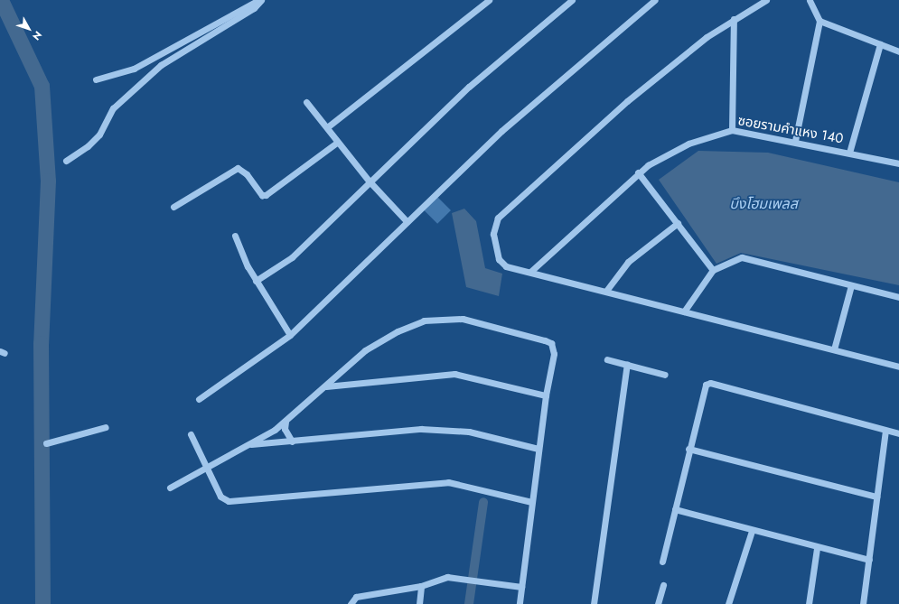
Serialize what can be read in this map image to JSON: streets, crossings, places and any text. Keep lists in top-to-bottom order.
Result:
{
  "streets": {
    "street": ["ซอยรามคำแหง 140"]
  },
  "water": ["บึงโฮมเพลส"],
  "north": "bottom right"
}
